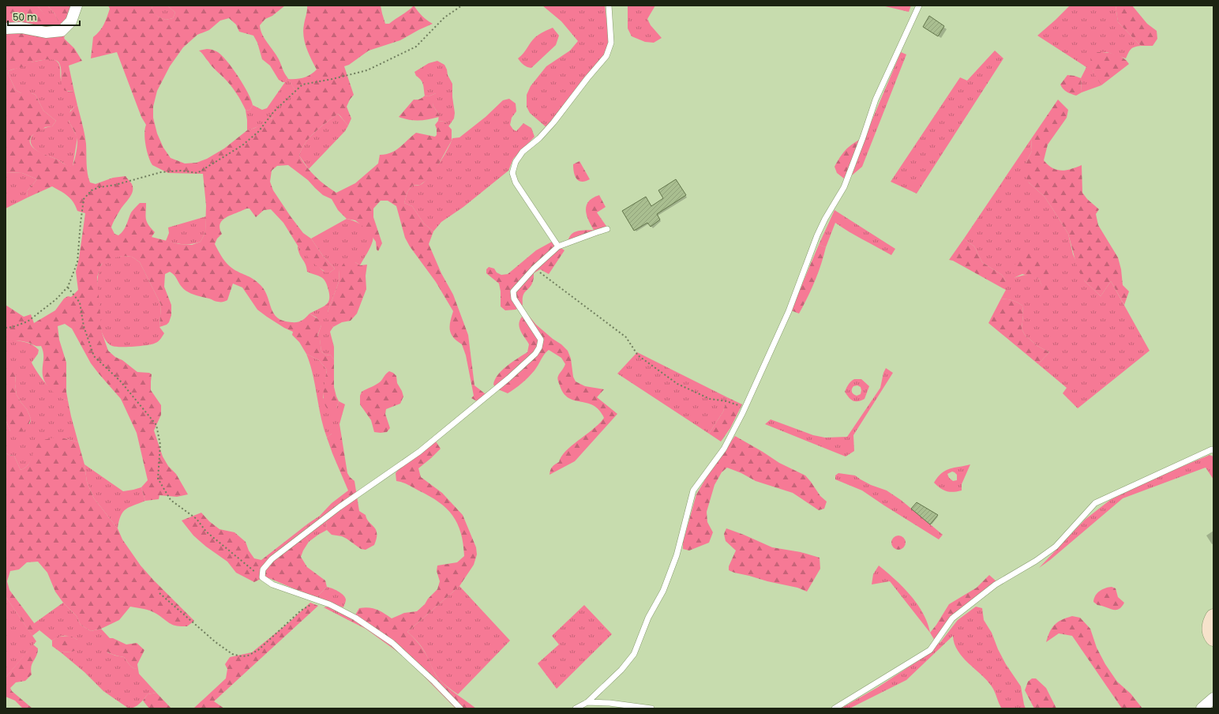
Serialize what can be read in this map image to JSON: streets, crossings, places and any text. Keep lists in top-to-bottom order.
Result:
{
  "scale_bar": "50 m"
}
